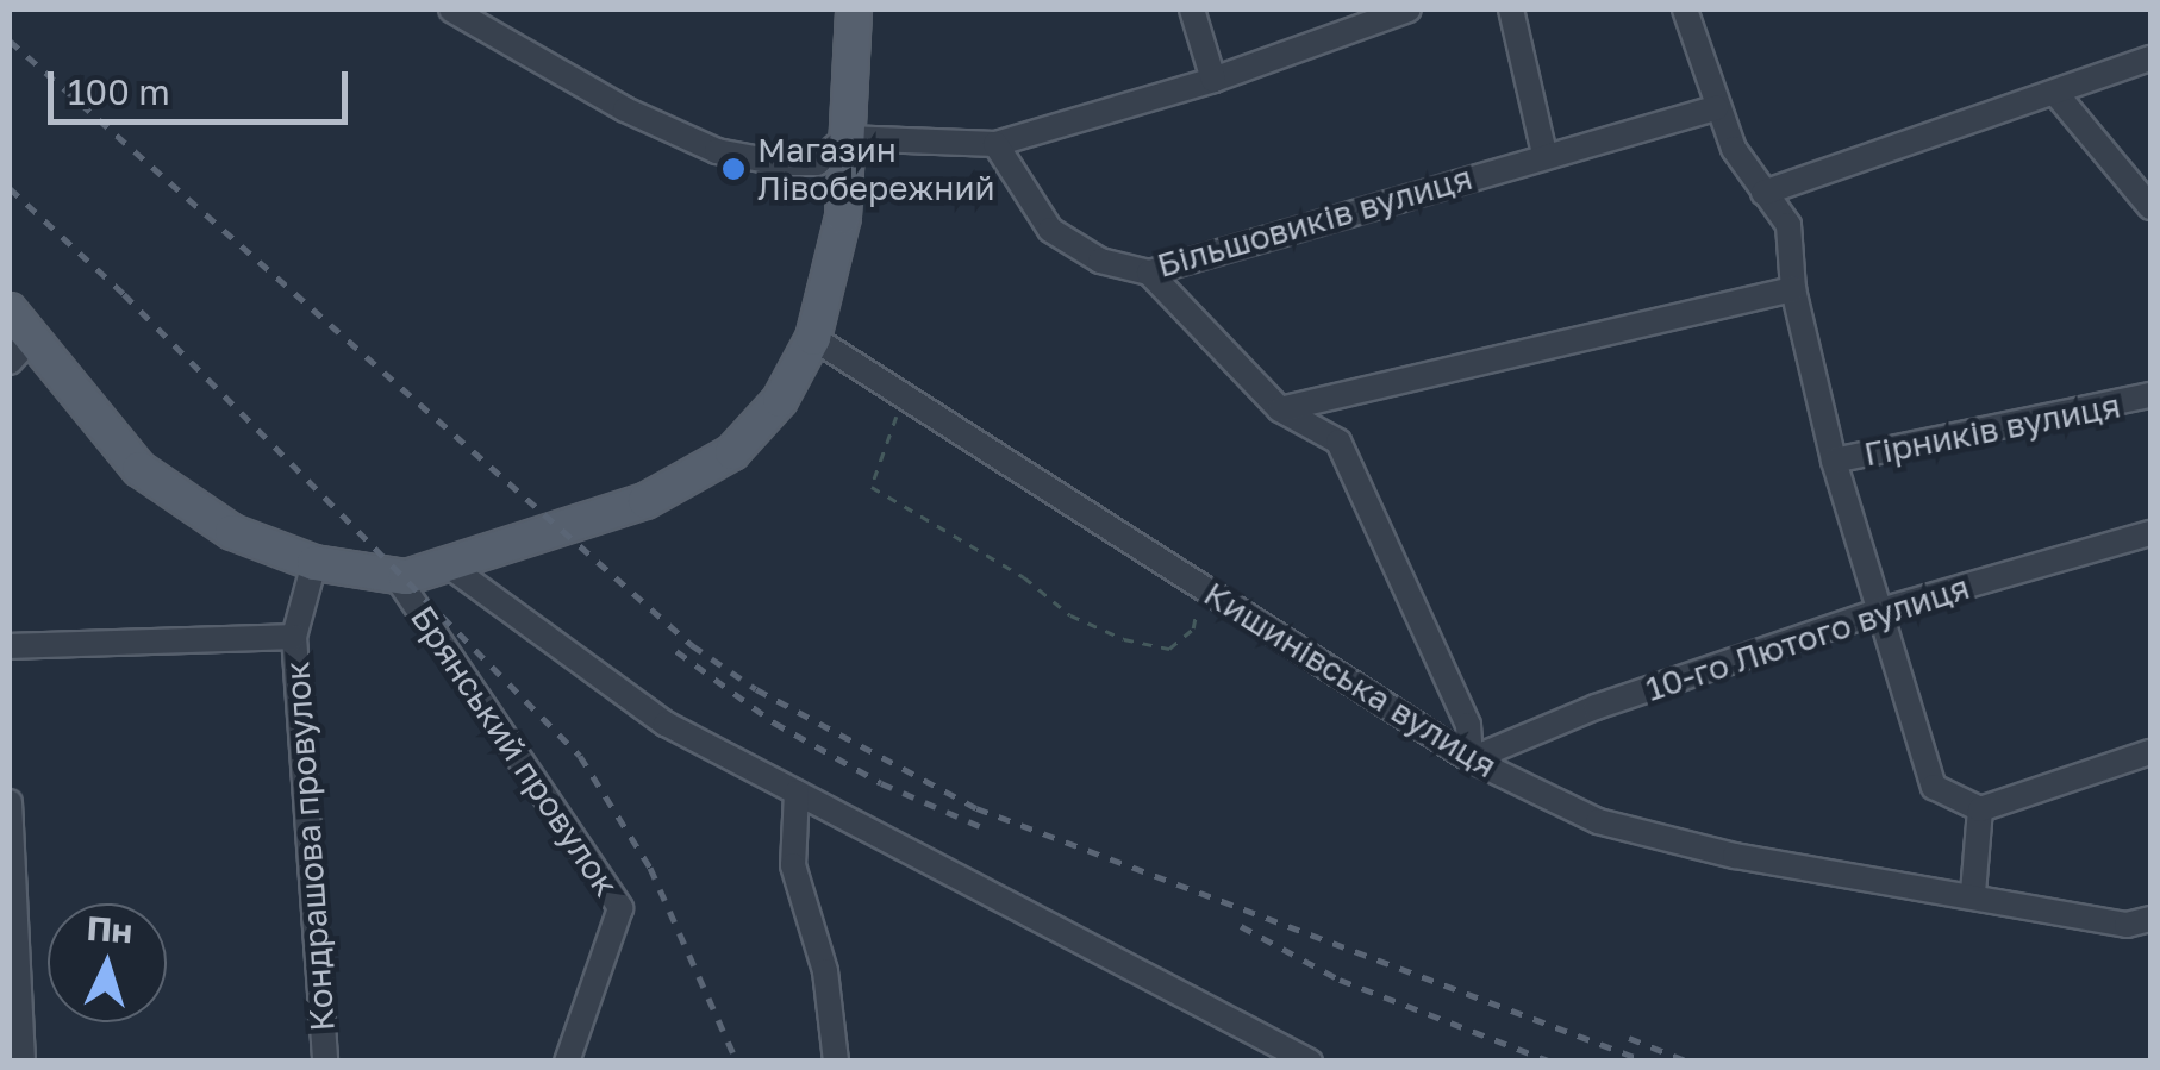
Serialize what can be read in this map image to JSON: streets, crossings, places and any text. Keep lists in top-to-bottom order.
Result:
{
  "streets": {
    "street": [
      "Більшовиків вулиця",
      "Гірників вулиця",
      "10-го Лютого вулиця",
      "Кишинівська вулиця",
      "Брянський провулок",
      "Кондрашова провулок"
    ]
  },
  "crossings": [
    ["10-го Лютого вулиця", "Кишинівська вулиця"]
  ],
  "places": ["Магазин Лівобережний"],
  "scale_bar": "100 m",
  "north": "top"
}
